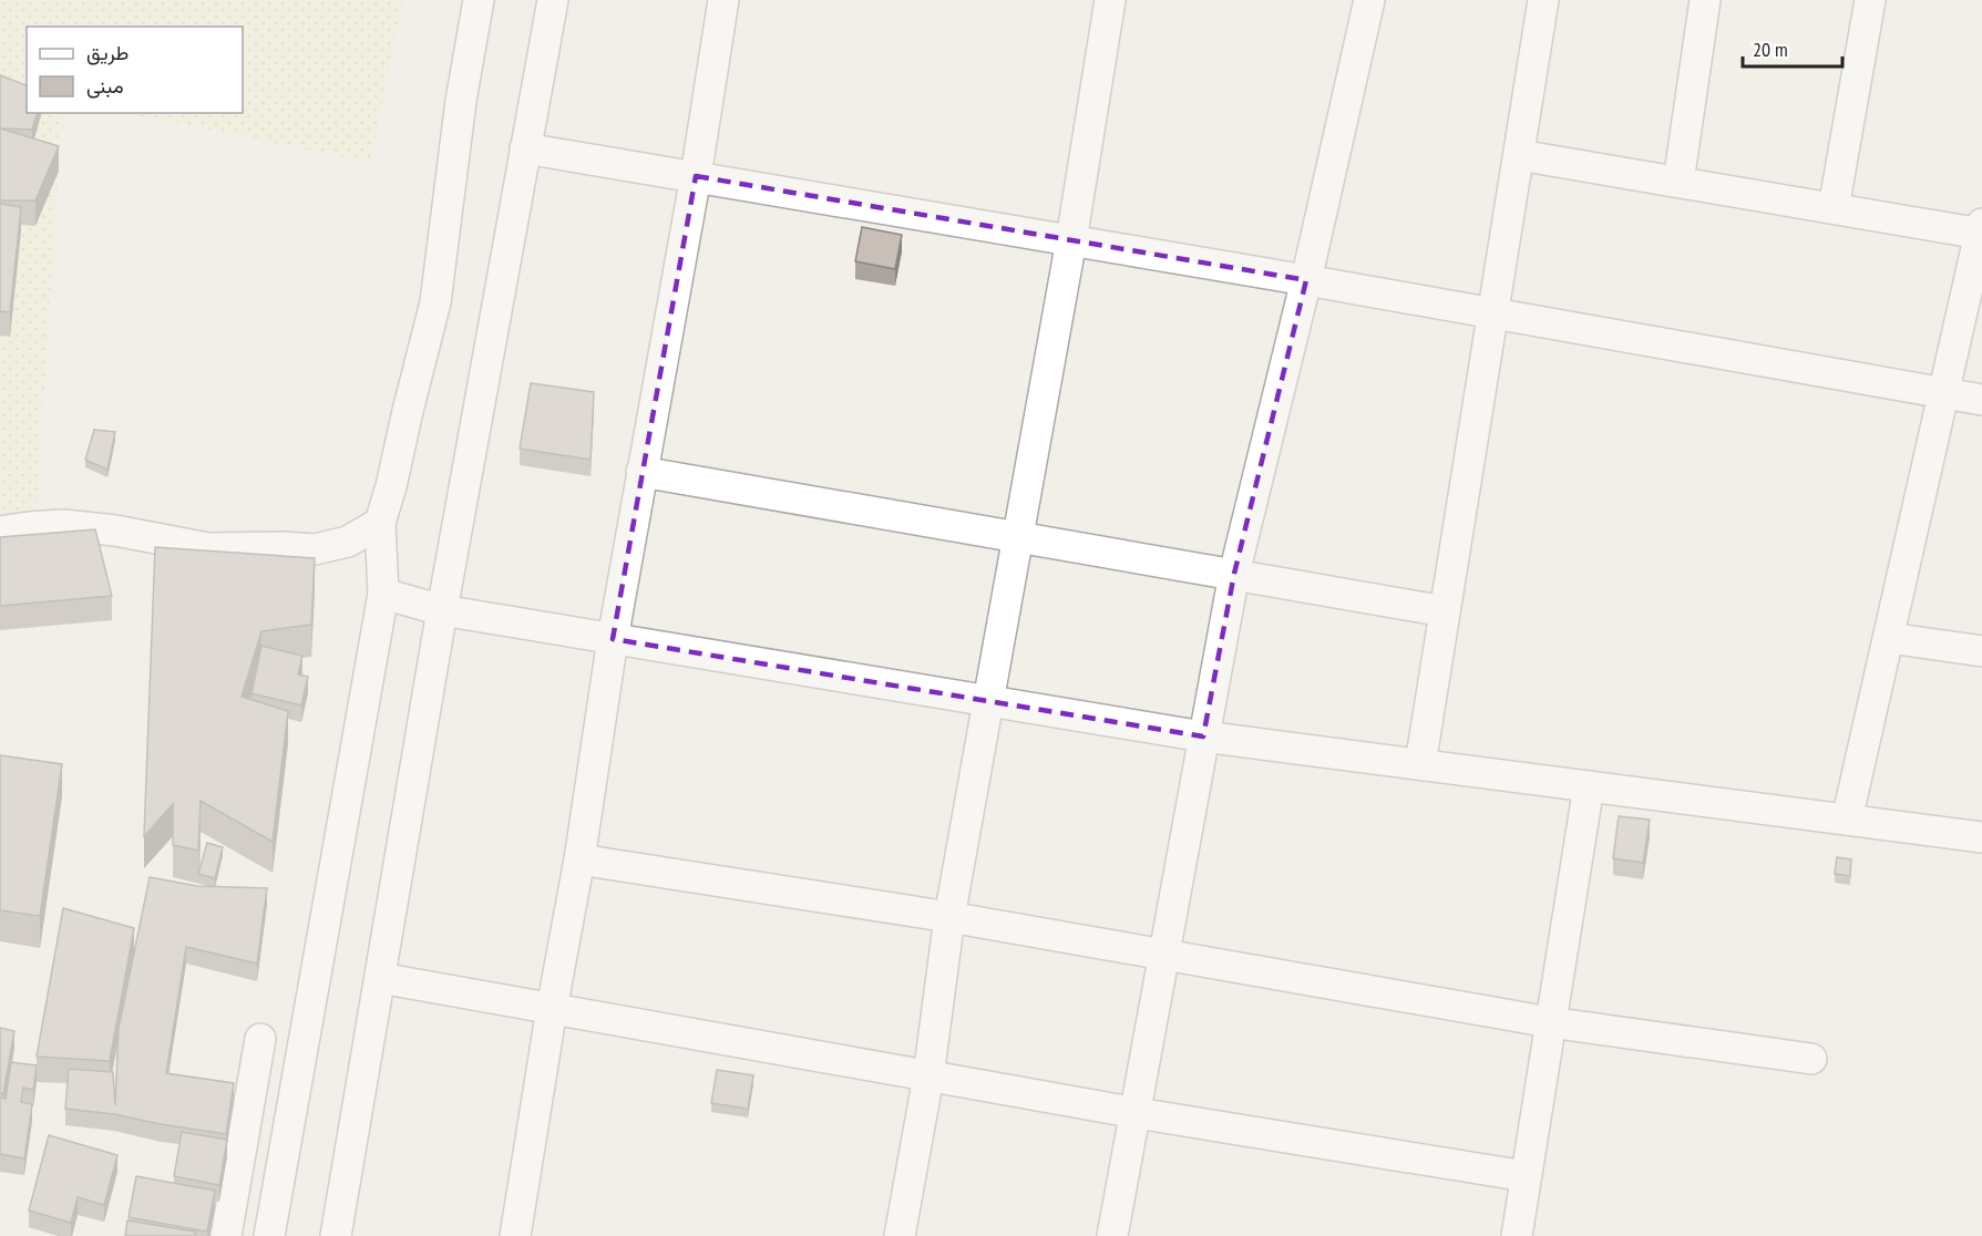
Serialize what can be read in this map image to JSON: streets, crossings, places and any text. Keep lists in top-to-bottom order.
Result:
{
  "legend": ["طريق", "مبنى"],
  "scale_bar": "20 m"
}
